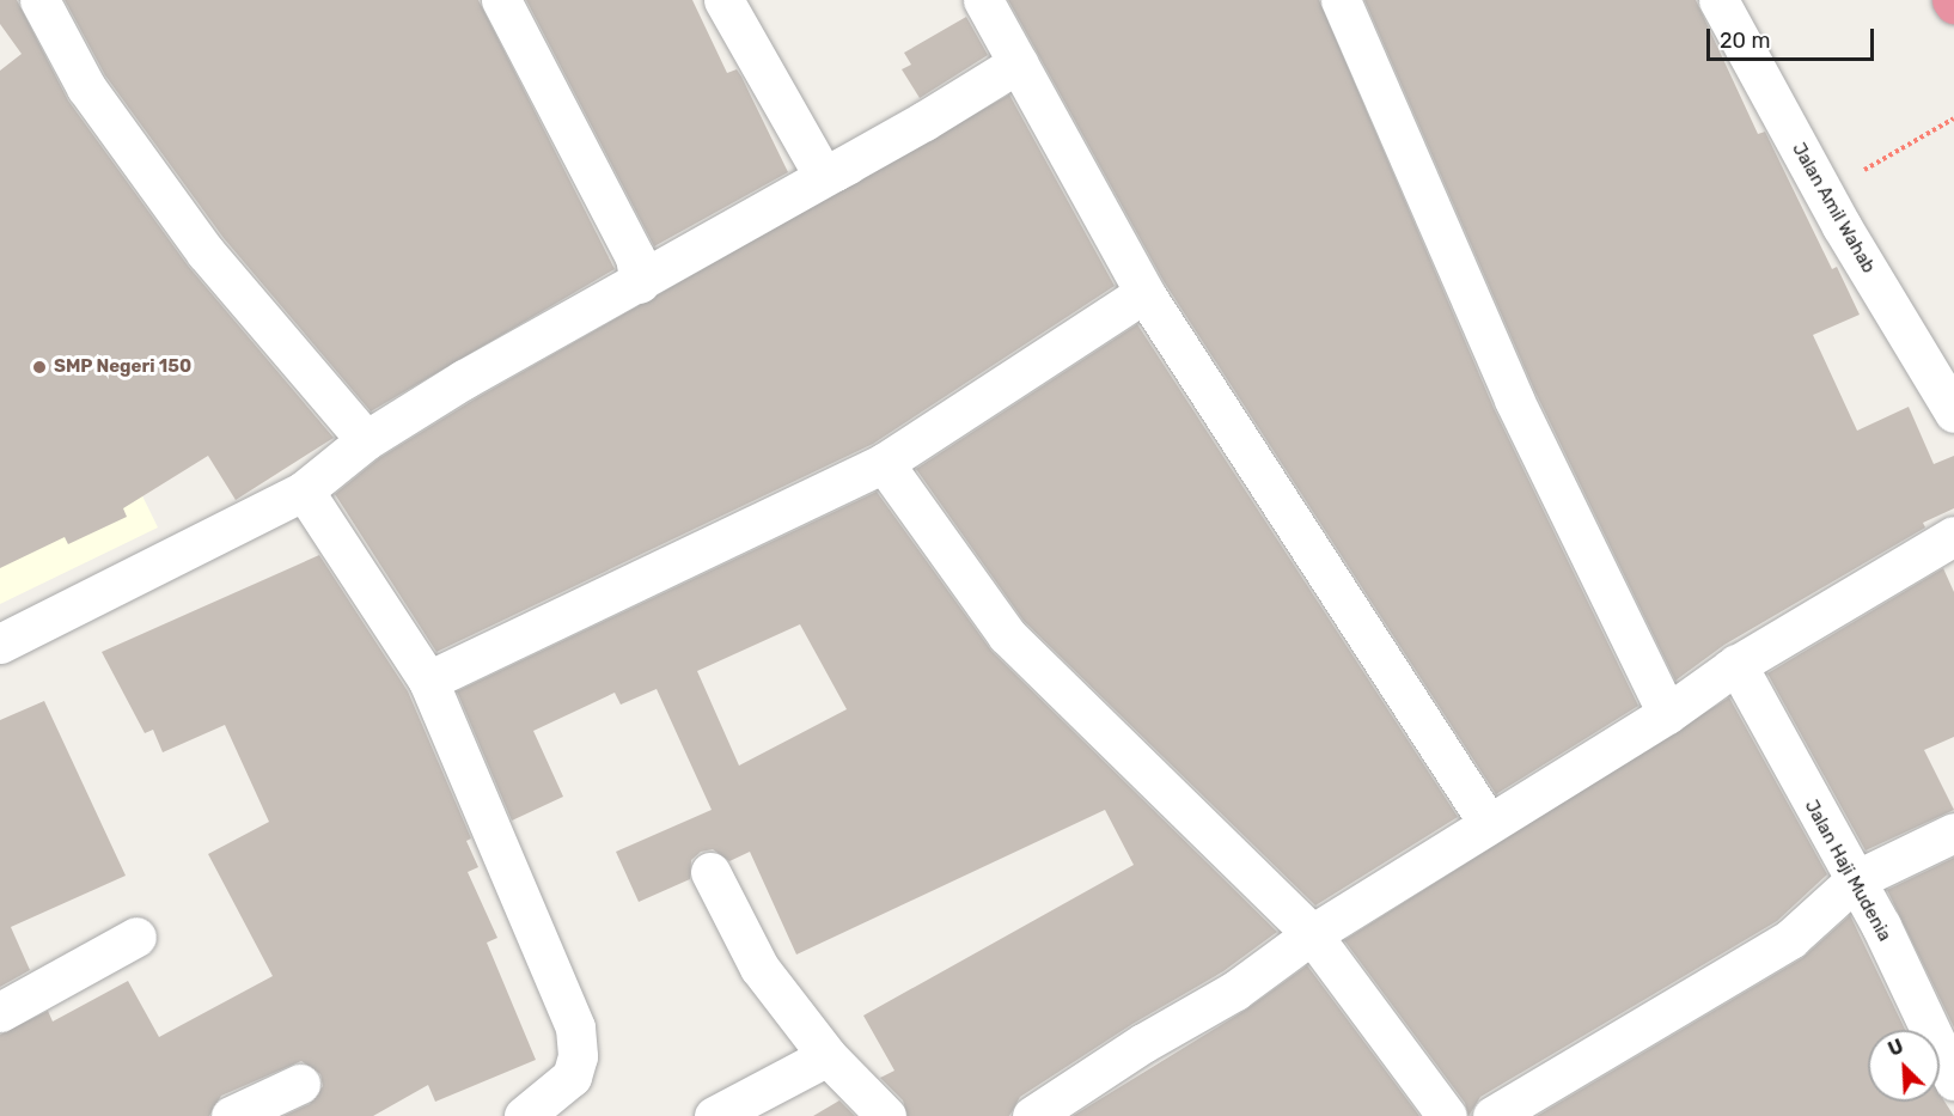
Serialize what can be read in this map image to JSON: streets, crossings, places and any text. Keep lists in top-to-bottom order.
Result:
{
  "streets": {
    "street": ["Jalan Amil Wahab", "Jalan Haji Mudenia"]
  },
  "places": ["SMP Negeri 150"],
  "scale_bar": "20 m",
  "north": "top left"
}
